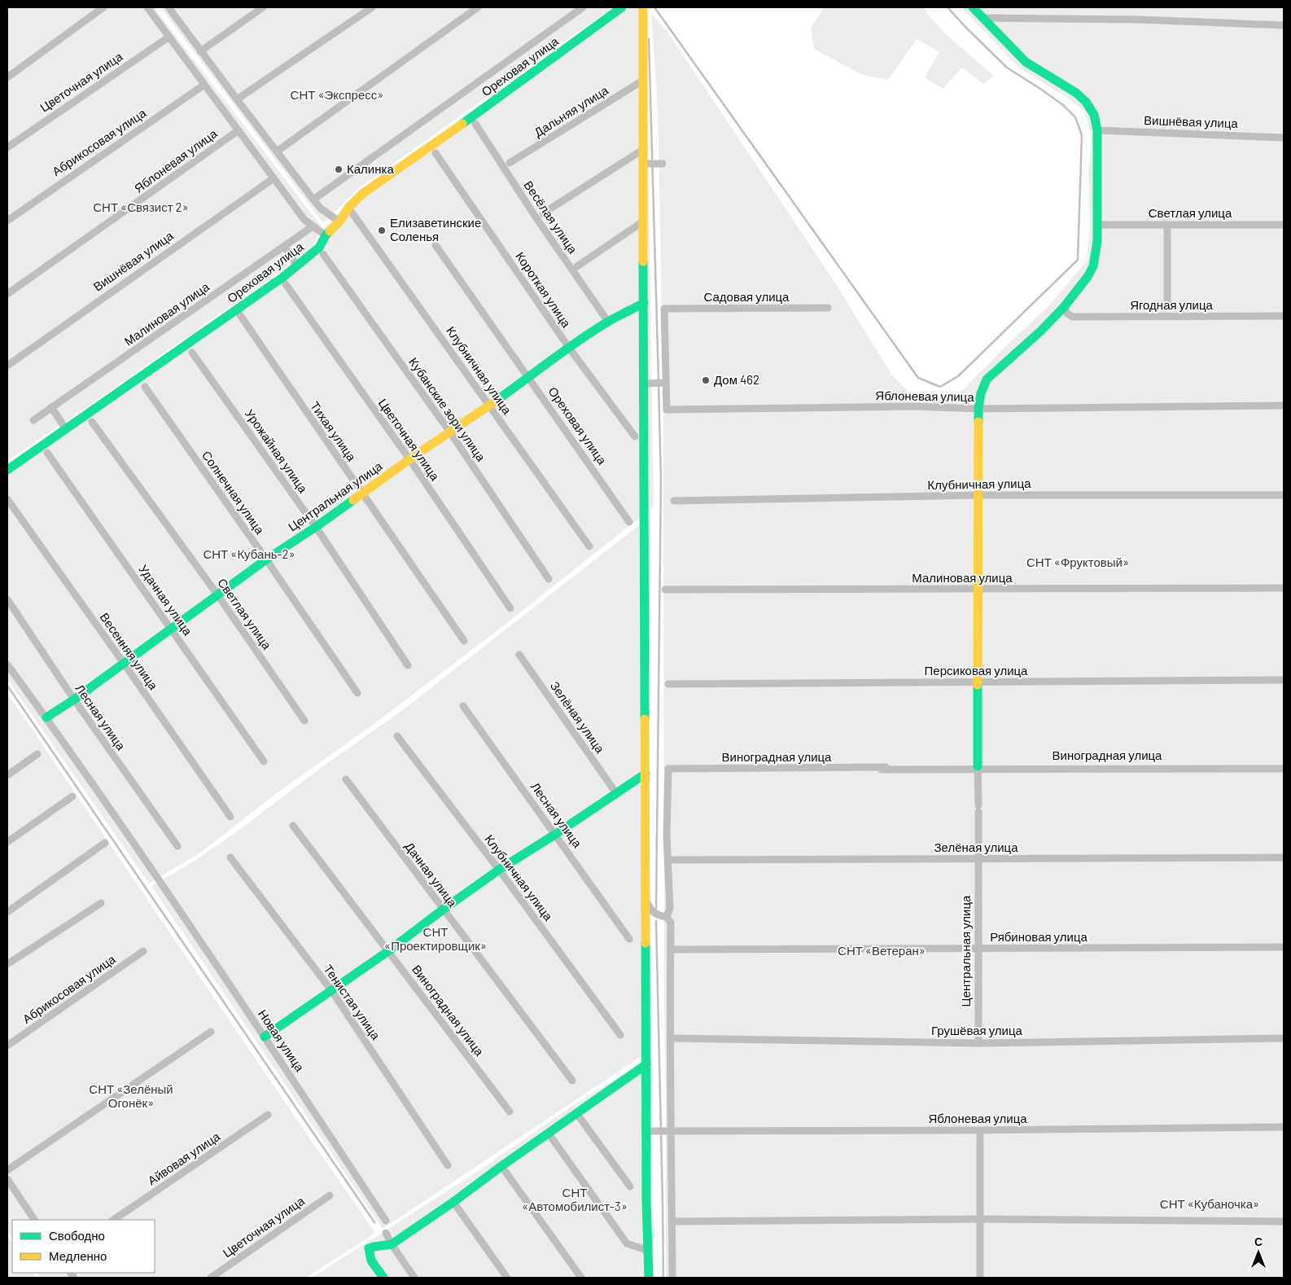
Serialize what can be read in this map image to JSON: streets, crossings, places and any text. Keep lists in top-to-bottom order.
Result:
{
  "streets": {
    "street": [
      "Ореховая улица",
      "Цветочная улица",
      "Дальняя улица",
      "Вишнёвая улица",
      "Абрикосовая улица",
      "Яблоневая улица",
      "Светлая улица",
      "Весёлая улица",
      "Короткая улица",
      "Садовая улица",
      "Ягодная улица",
      "Малиновая улица",
      "Клубничная улица",
      "Кубанские зори улица",
      "Тихая улица",
      "Урожайная улица",
      "Солнечная улица",
      "Центральная улица",
      "Удачная улица",
      "Весенняя улица",
      "Персиковая улица",
      "Лесная улица",
      "Зелёная улица",
      "Виноградная улица",
      "Дачная улица",
      "Рябиновая улица",
      "Тенистая улица",
      "Грушёвая улица",
      "Новая улица",
      "Айвовая улица"
    ]
  },
  "crossings": [
    ["Ореховая улица", "Клубничная улица"],
    ["Ореховая улица", "Центральная улица"],
    ["Цветочная улица", "Центральная улица"],
    ["Яблоневая улица", "Садовая улица"],
    ["Светлая улица", "Центральная улица"],
    ["Весёлая улица", "Центральная улица"],
    ["Короткая улица", "Центральная улица"],
    ["Клубничная улица", "Центральная улица"],
    ["Кубанские зори улица", "Центральная улица"],
    ["Тихая улица", "Центральная улица"],
    ["Урожайная улица", "Центральная улица"],
    ["Солнечная улица", "Центральная улица"],
    ["Центральная улица", "Удачная улица"],
    ["Центральная улица", "Весенняя улица"],
    ["Центральная улица", "Лесная улица"],
    ["Центральная улица", "Зелёная улица"],
    ["Центральная улица", "Виноградная улица"],
    ["Центральная улица", "Рябиновая улица"],
    ["Центральная улица", "Грушёвая улица"],
    ["Центральная улица", "Новая улица"]
  ],
  "parks": [
    "СНТ «Экспресс»",
    "СНТ «Связист 2»",
    "СНТ «Кубань-2»",
    "СНТ «Фруктовый»",
    "СНТ «Проектировщик»",
    "СНТ «Ветеран»",
    "СНТ «Зелёный Огонёк»",
    "СНТ «Автомобилист-3»",
    "СНТ «Кубаночка»"
  ],
  "places": ["Калинка", "Елизаветинские Соленья", "Дом 462"],
  "legend": ["Свободно", "Медленно"],
  "north": "top"
}
